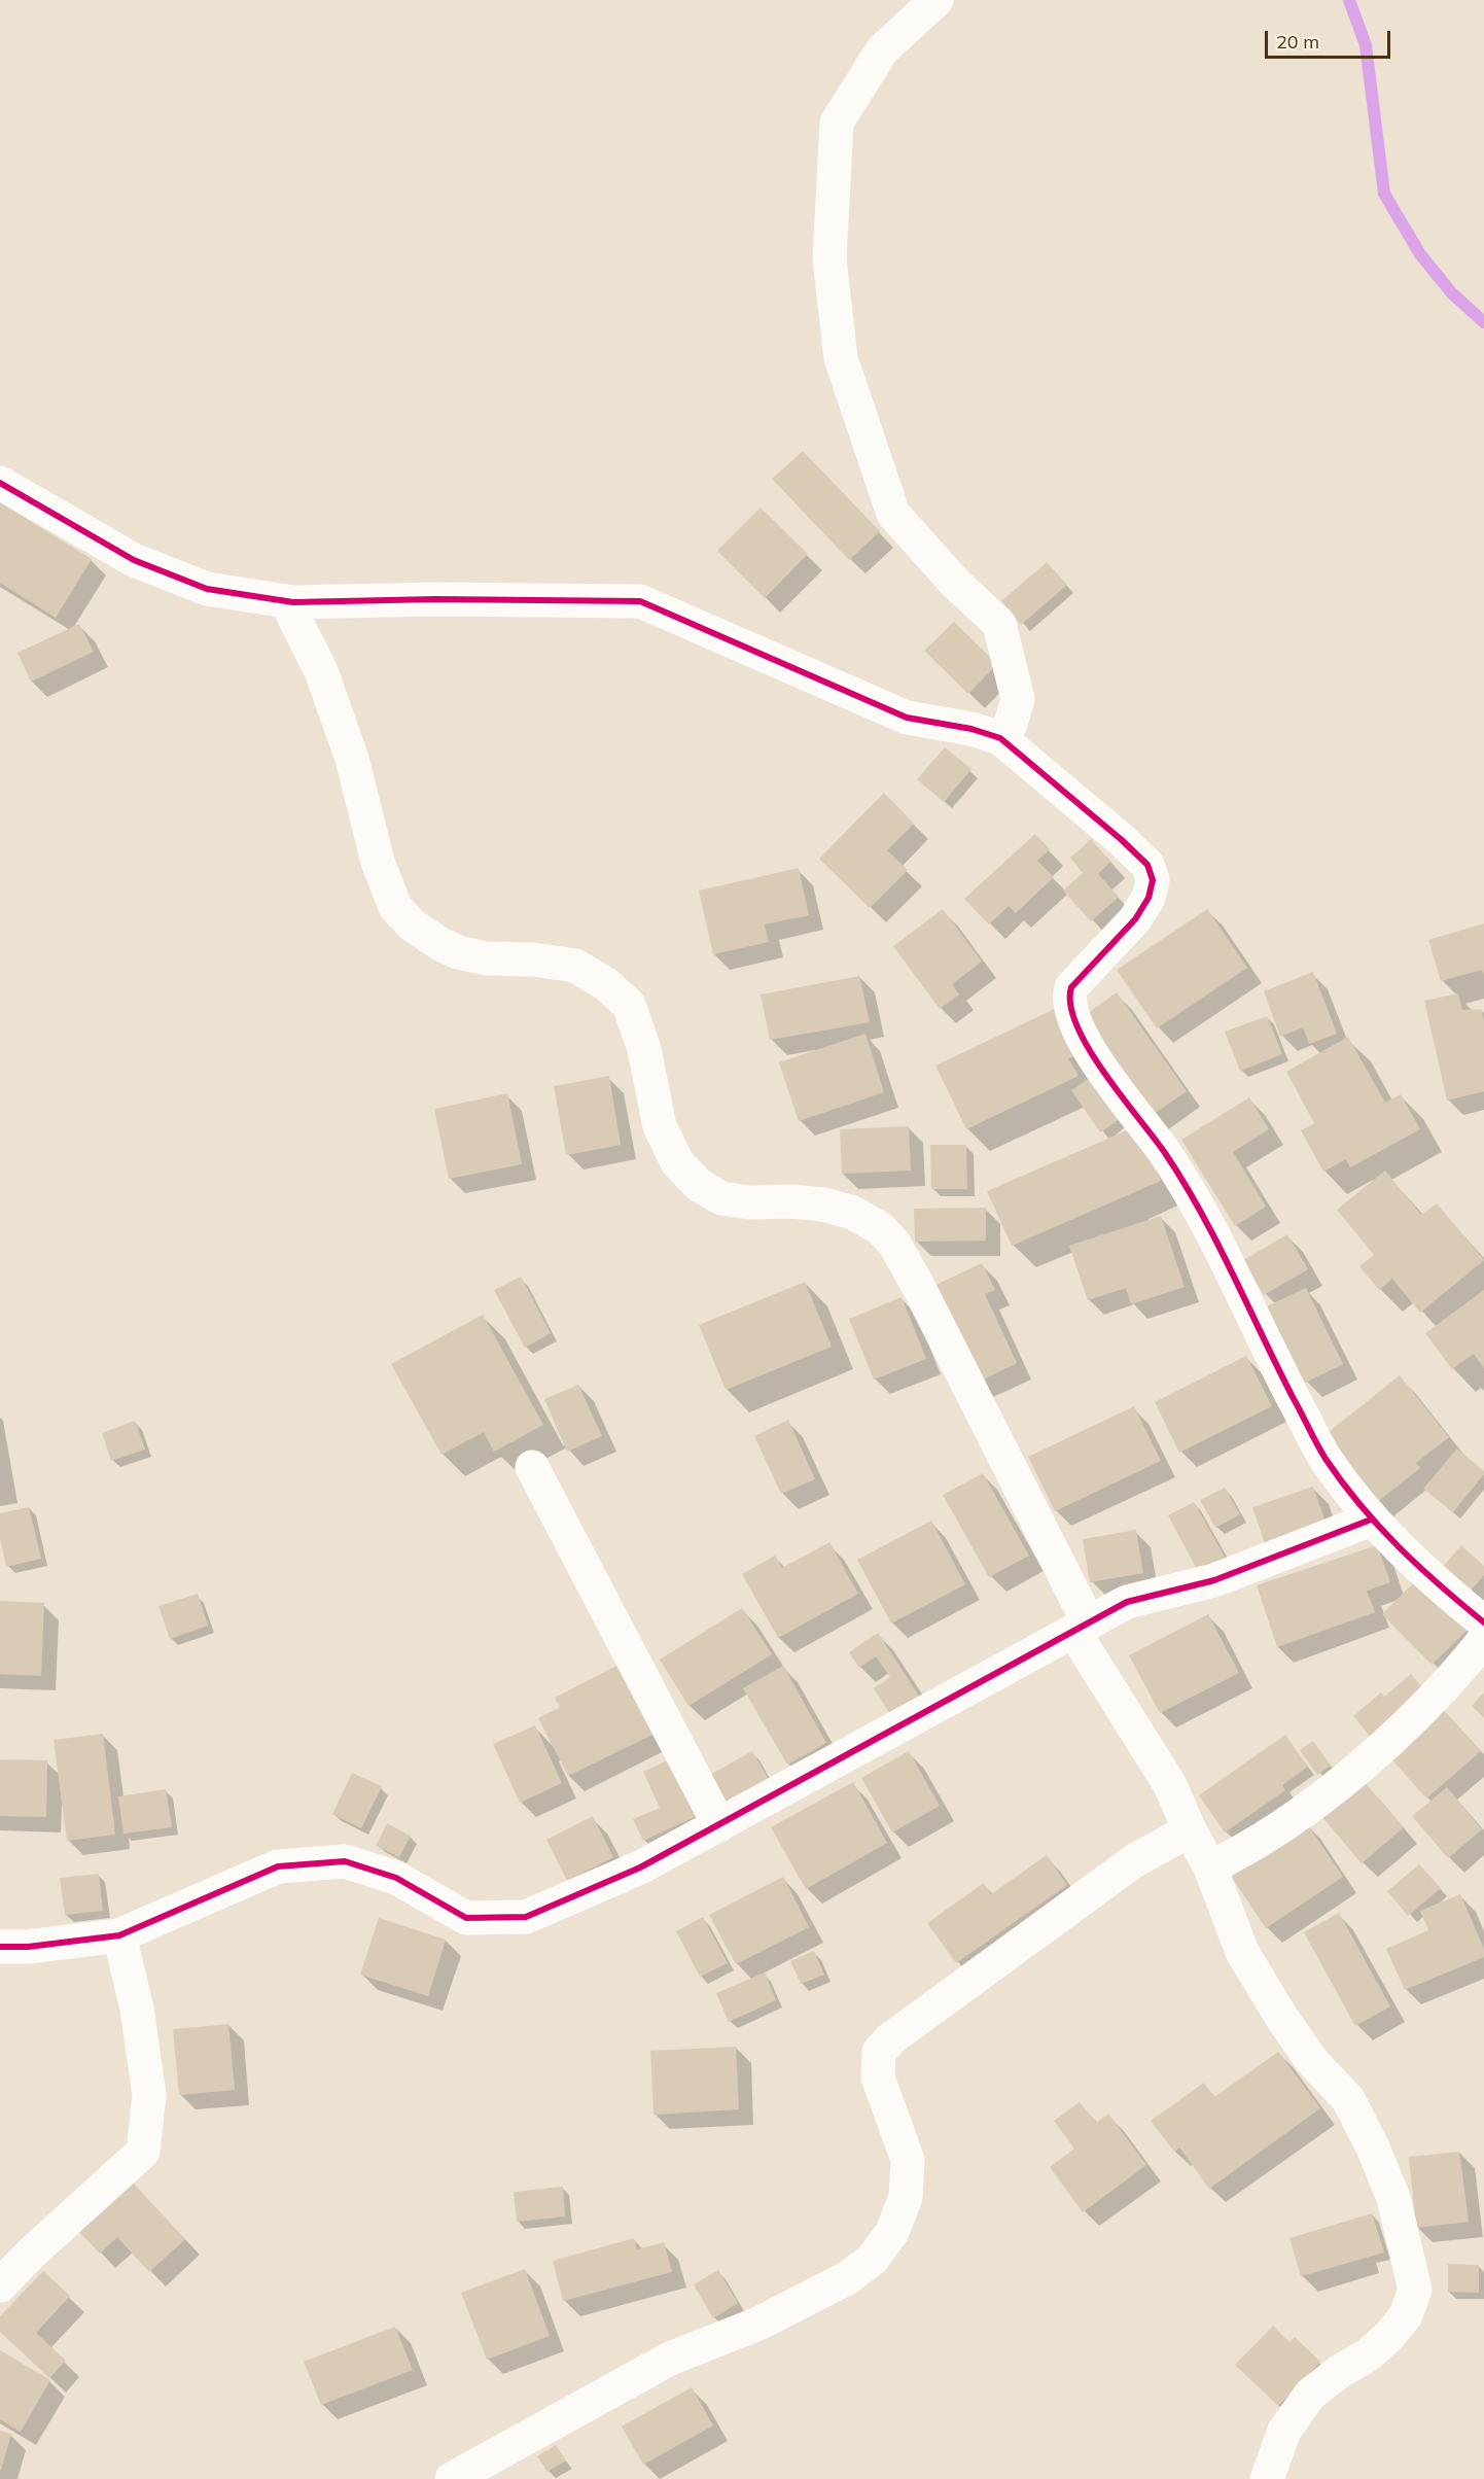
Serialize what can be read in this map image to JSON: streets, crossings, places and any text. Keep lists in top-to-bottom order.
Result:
{
  "scale_bar": "20 m"
}
